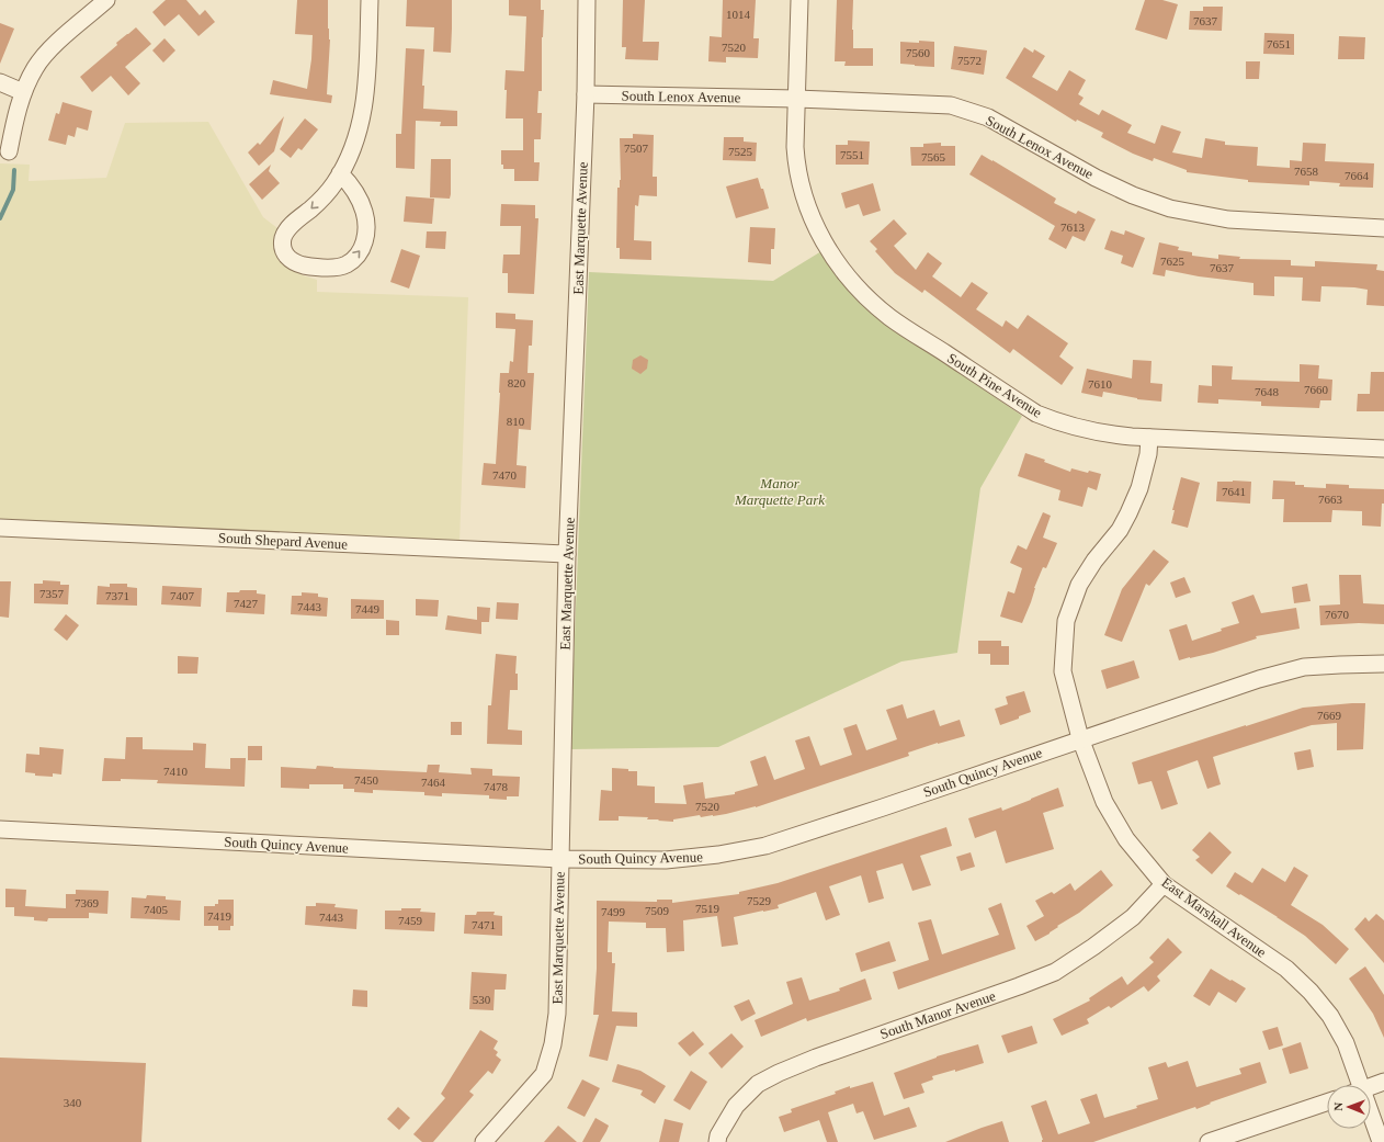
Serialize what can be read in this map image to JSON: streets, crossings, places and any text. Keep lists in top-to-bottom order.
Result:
{
  "streets": {
    "street": [
      "South Lenox Avenue",
      "East Marquette Avenue",
      "South Pine Avenue",
      "South Shepard Avenue",
      "South Quincy Avenue",
      "East Marshall Avenue",
      "South Manor Avenue"
    ]
  },
  "crossings": [
    ["South Lenox Avenue", "East Marquette Avenue"],
    ["South Lenox Avenue", "South Pine Avenue"],
    ["East Marquette Avenue", "South Shepard Avenue"],
    ["East Marquette Avenue", "South Quincy Avenue"],
    ["South Pine Avenue", "East Marshall Avenue"],
    ["South Quincy Avenue", "East Marshall Avenue"],
    ["East Marshall Avenue", "South Manor Avenue"]
  ],
  "parks": ["Manor Marquette Park"],
  "house_numbers": [
    "1014",
    "7637",
    "7651",
    "7520",
    "7560",
    "7572",
    "7507",
    "7525",
    "7551",
    "7565",
    "7658",
    "7664",
    "7613",
    "7625",
    "7637",
    "820",
    "7610",
    "7660",
    "7648",
    "810",
    "7470",
    "7641",
    "7663",
    "7357",
    "7371",
    "7407",
    "7427",
    "7443",
    "7449",
    "7670",
    "7669",
    "7410",
    "7450",
    "7464",
    "7478",
    "7520",
    "7529",
    "7369",
    "7519",
    "7405",
    "7509",
    "7499",
    "7419",
    "7443",
    "7459",
    "7471",
    "530",
    "340"
  ],
  "north": "left"
}
